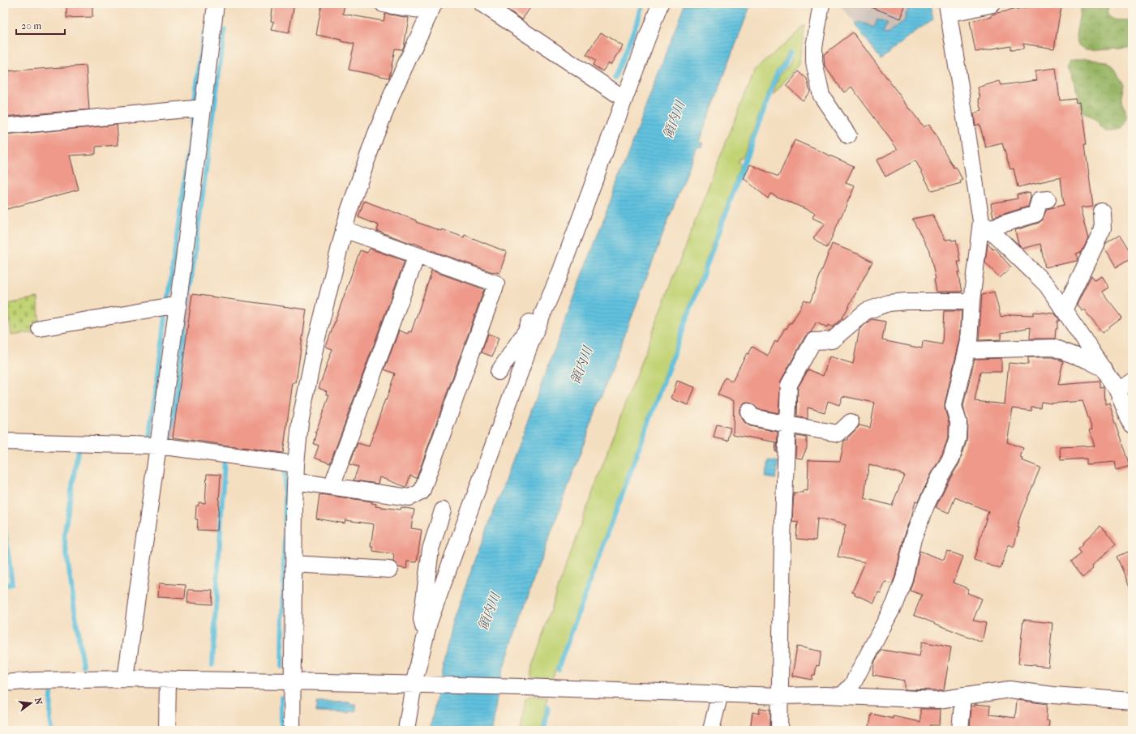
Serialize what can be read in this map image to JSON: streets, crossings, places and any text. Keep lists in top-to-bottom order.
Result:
{
  "water": ["領内川"],
  "scale_bar": "20 m",
  "north": "right"
}
